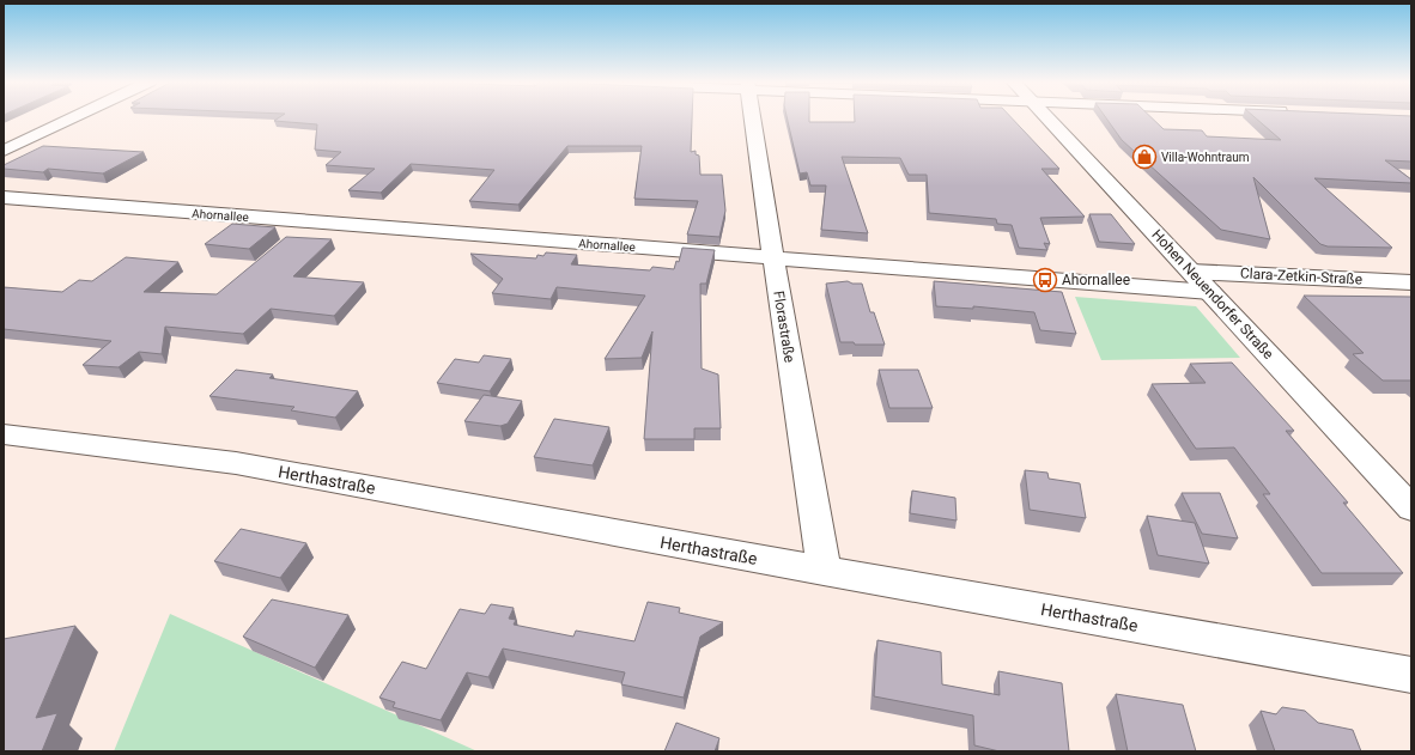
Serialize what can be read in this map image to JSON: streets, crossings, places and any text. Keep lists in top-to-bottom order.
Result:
{
  "streets": {
    "street": [
      "Ahornallee",
      "Clara-Zetkin-Straße",
      "Hohen Neuendorfer Straße",
      "Florastraße",
      "Herthastraße"
    ]
  },
  "crossings": [
    ["Ahornallee", "Hohen Neuendorfer Straße"],
    ["Ahornallee", "Florastraße"],
    ["Clara-Zetkin-Straße", "Hohen Neuendorfer Straße"],
    ["Florastraße", "Herthastraße"]
  ],
  "places": {
    "shop": ["Villa-Wohntraum"],
    "bus stop": ["Ahornallee"]
  }
}
